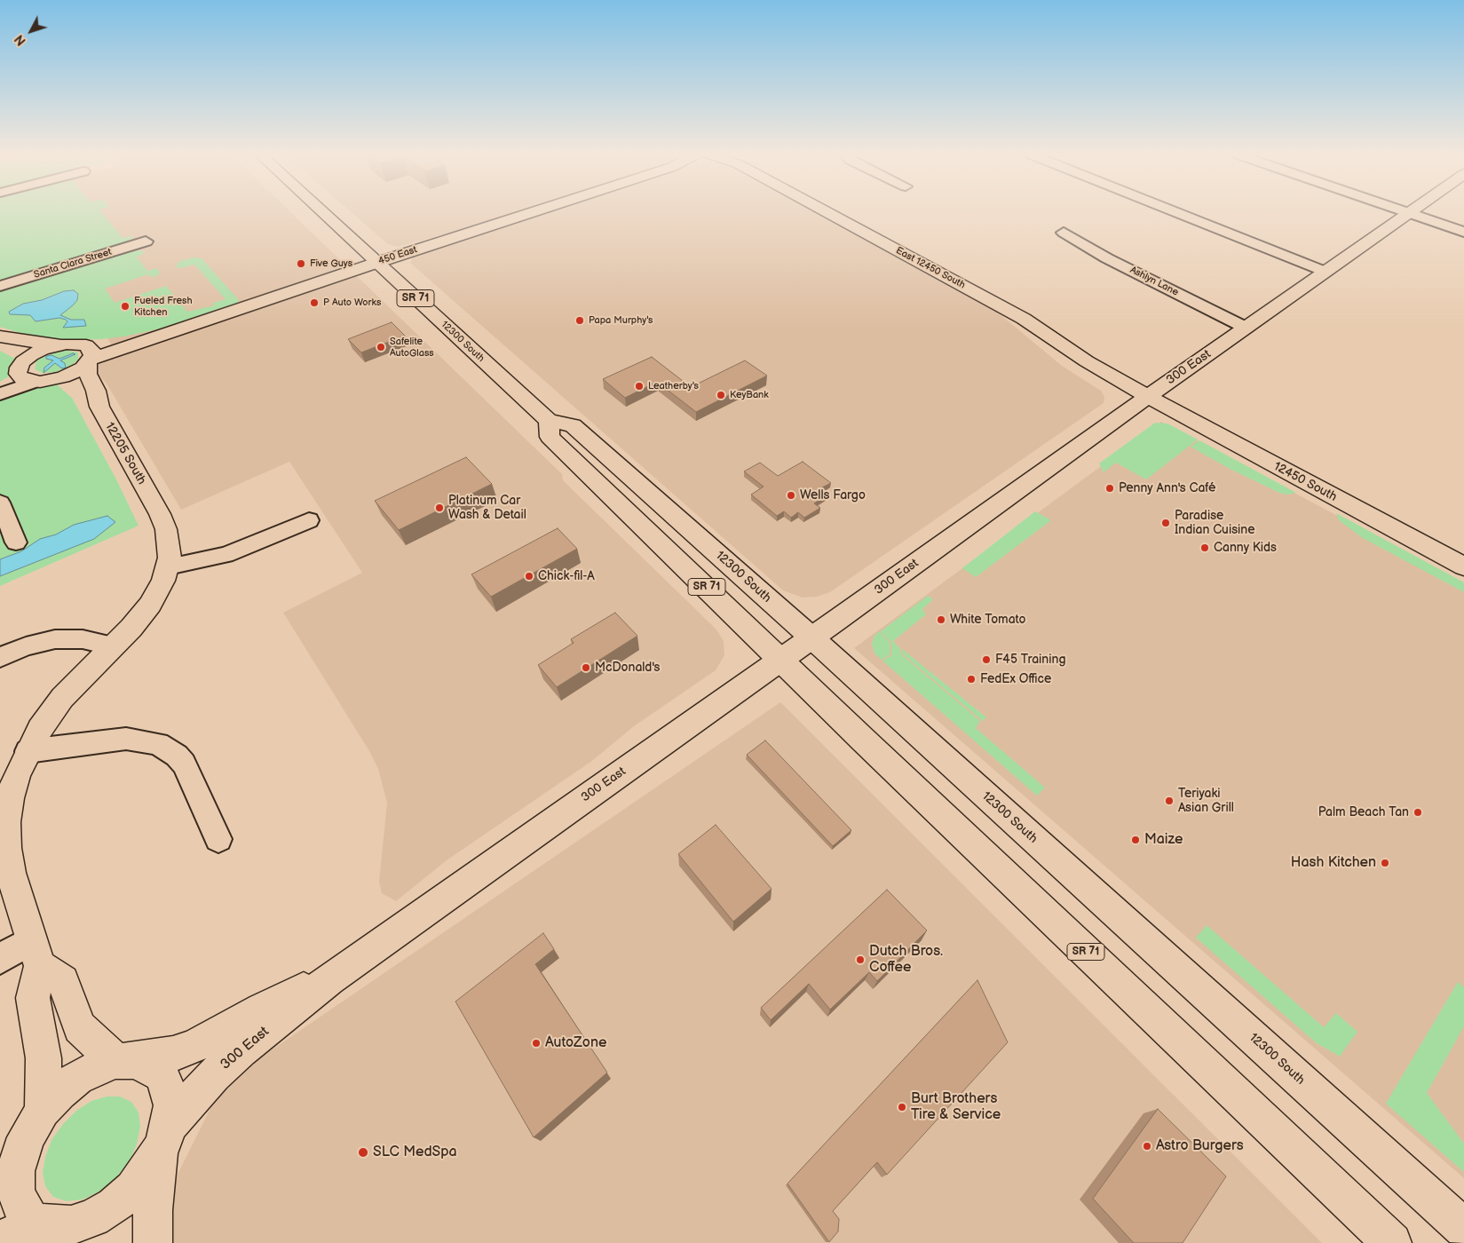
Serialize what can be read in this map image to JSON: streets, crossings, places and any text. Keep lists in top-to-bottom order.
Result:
{
  "streets": {
    "street": [
      "450 East",
      "Santa Clara Street",
      "East 12450 South",
      "Ashlyn Lane",
      "SR 71",
      "12300 South",
      "300 East",
      "12205 South",
      "12450 South"
    ]
  },
  "crossings": [
    ["450 East", "12300 South"],
    ["450 East", "12205 South"],
    ["East 12450 South", "300 East"],
    ["East 12450 South", "12450 South"],
    ["Ashlyn Lane", "300 East"],
    ["SR 71", "12300 South"],
    ["SR 71", "300 East"],
    ["12300 South", "300 East"],
    ["300 East", "12450 South"]
  ],
  "places": [
    "Five Guys",
    "P Auto Works",
    "Fueled Fresh Kitchen",
    "Papa Murphy's",
    "Safelite AutoGlass",
    "Leatherby's",
    "KeyBank",
    "Penny Ann's Café",
    "Wells Fargo",
    "Platinum Car Wash & Detail",
    "Paradise Indian Cuisine",
    "Canny Kids",
    "Chick-fil-A",
    "White Tomato",
    "F45 Training",
    "McDonald's",
    "FedEx Office",
    "Teriyaki Asian Grill",
    "Palm Beach Tan",
    "Maize",
    "Hash Kitchen",
    "Dutch Bros. Coffee",
    "AutoZone",
    "Burt Brothers Tire & Service",
    "Astro Burgers",
    "SLC MedSpa"
  ],
  "north": "bottom left"
}
